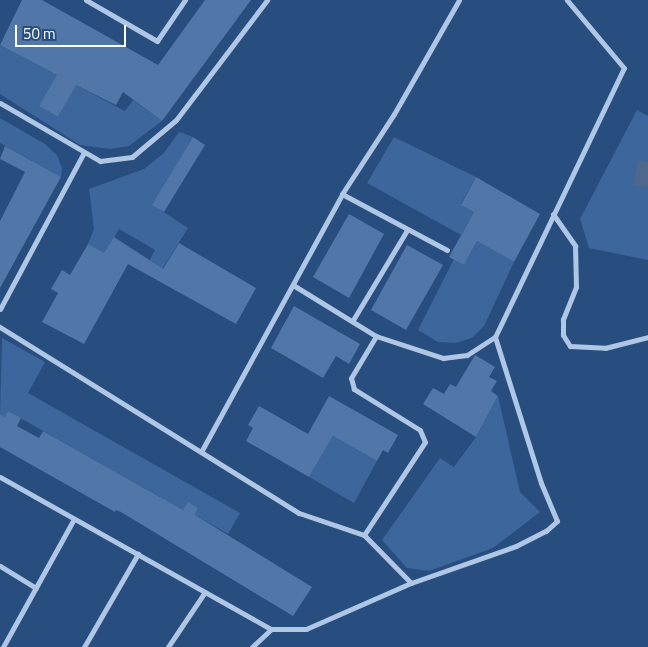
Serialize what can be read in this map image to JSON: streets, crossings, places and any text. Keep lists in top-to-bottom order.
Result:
{
  "scale_bar": "50 m"
}
